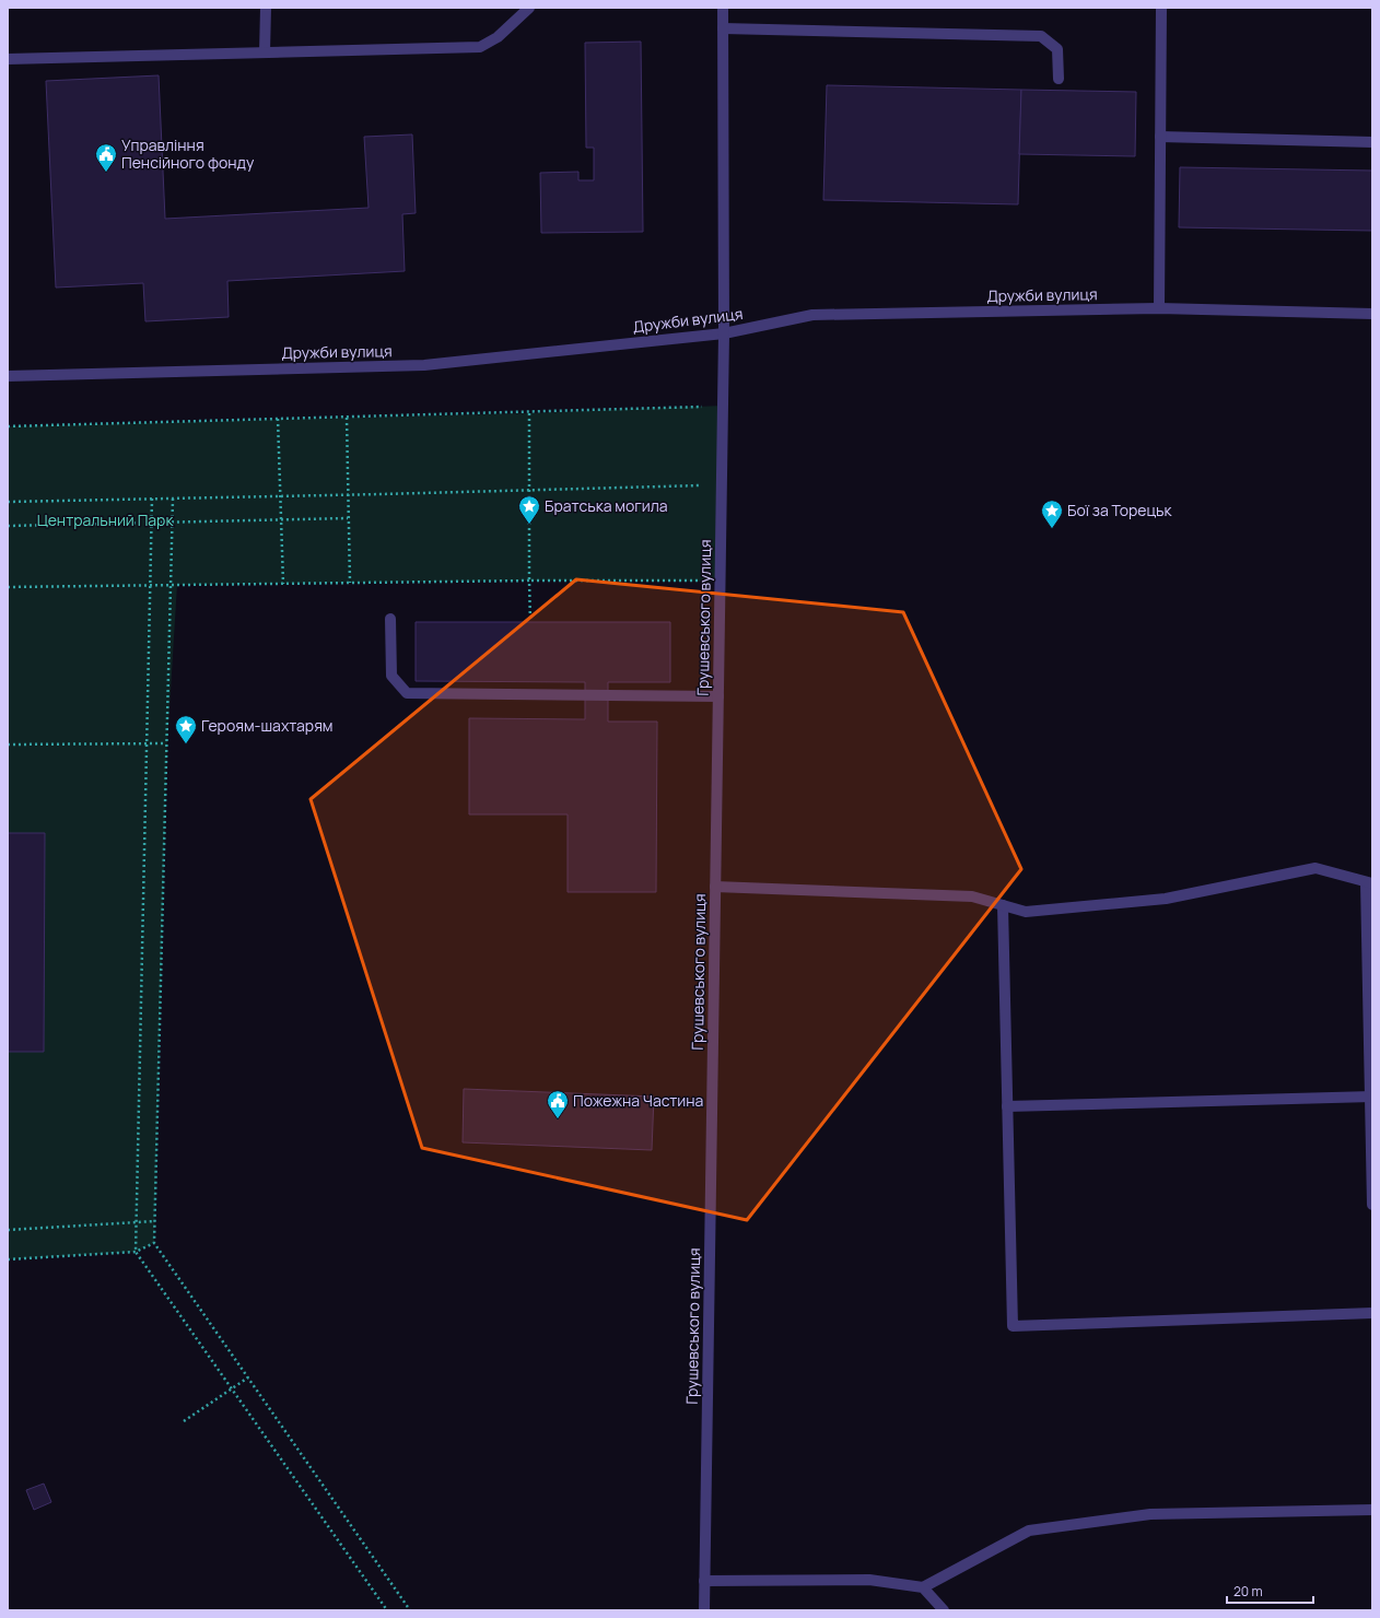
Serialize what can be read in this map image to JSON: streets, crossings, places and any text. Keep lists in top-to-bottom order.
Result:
{
  "streets": {
    "street": ["Дружби вулиця", "Грушевського вулиця"]
  },
  "crossings": [
    ["Дружби вулиця", "Грушевського вулиця"]
  ],
  "parks": ["Центральний Парк"],
  "places": {
    "public building": ["Управління Пенсійного фонду", "Пожежна Частина"],
    "place": ["Братська мoгила", "Бої за Торецьк", "Героям-шахтарям"]
  },
  "scale_bar": "20 m"
}
